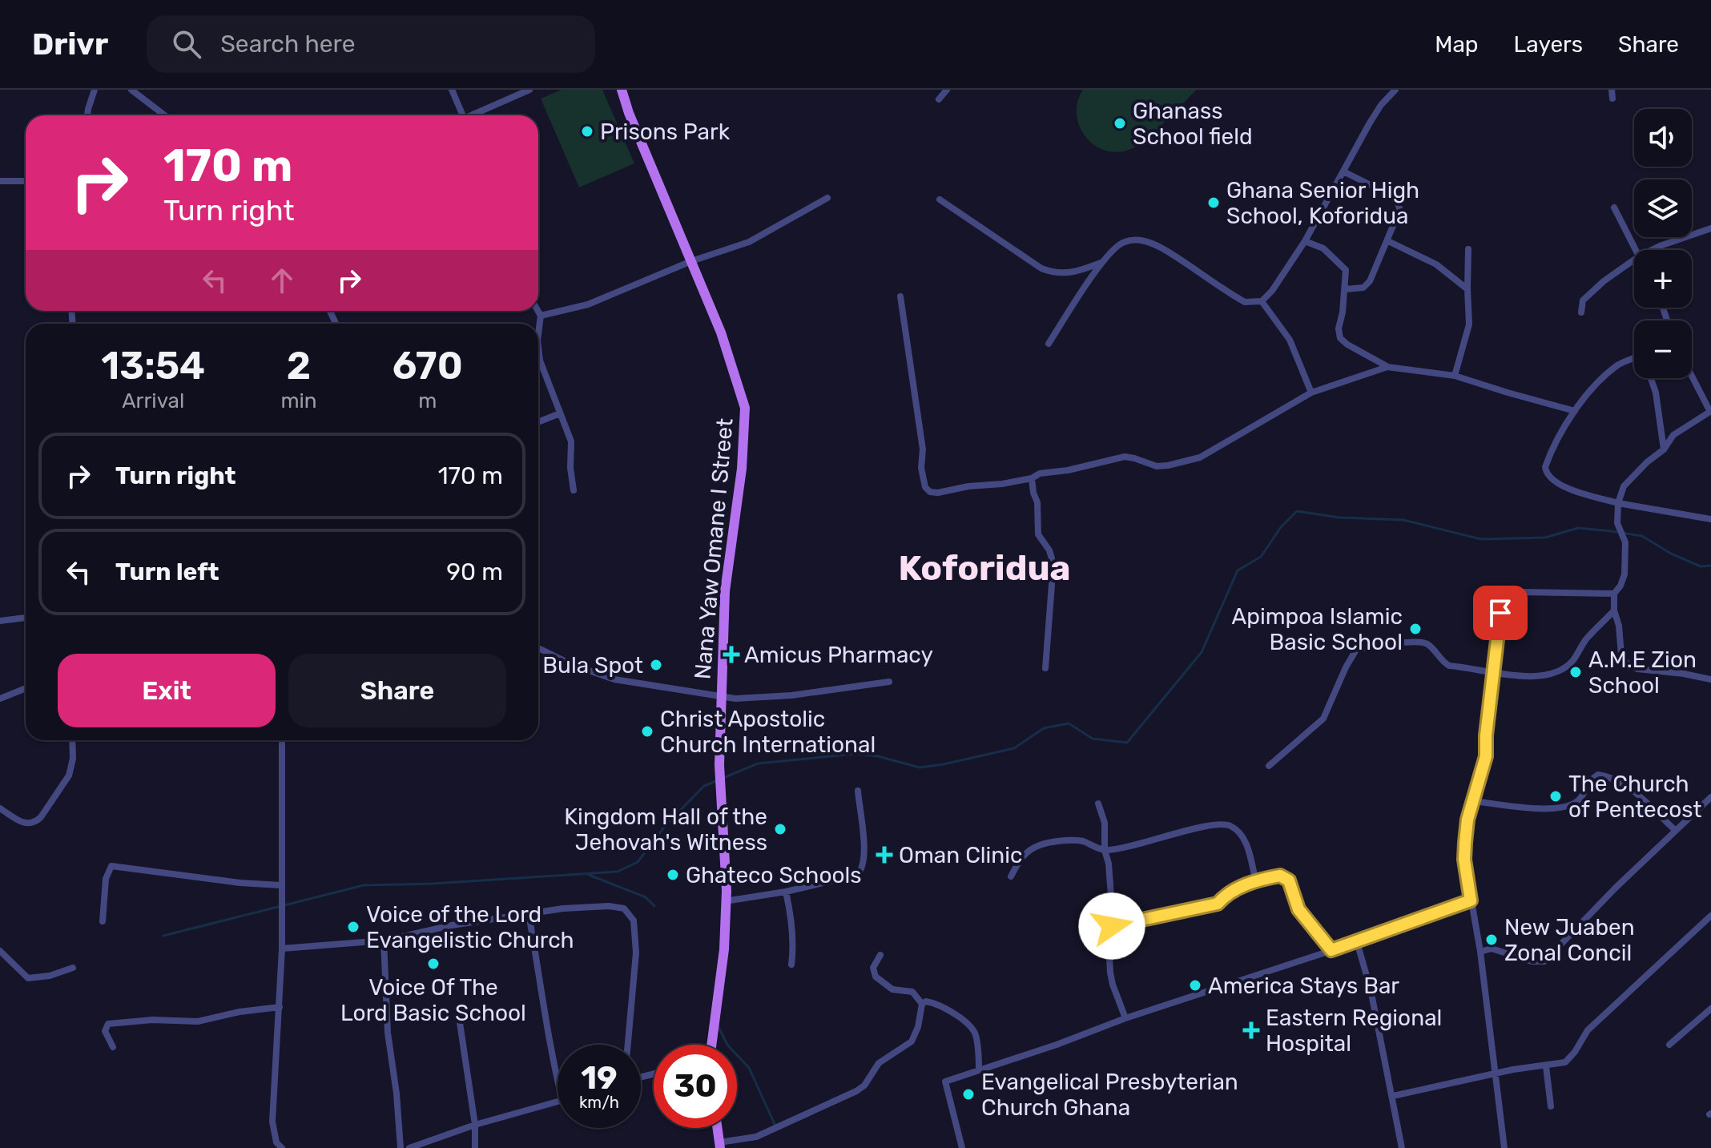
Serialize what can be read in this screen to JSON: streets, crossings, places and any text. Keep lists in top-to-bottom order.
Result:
{
  "streets": {
    "main road": ["Nana Yaw Omane I Street"]
  },
  "districts": ["Koforidua"],
  "places": {
    "other": [
      "Ghanass School field",
      "Prisons Park",
      "Ghana Senior High School, Koforidua",
      "Apimpoa Islamic Basic School",
      "Bula Spot",
      "A.M.E Zion School",
      "Christ Apostolic Church International",
      "The Church of Pentecost",
      "Kingdom Hall of the Jehovah's Witness",
      "Ghateco Schools",
      "Voice of the Lord Evangelistic Church",
      "New Juaben Zonal Concil",
      "Voice Of The Lord Basic School",
      "America Stays Bar",
      "Evangelical Presbyterian Church Ghana"
    ],
    "health": ["Amicus Pharmacy", "Oman Clinic", "Eastern Regional Hospital"]
  },
  "page": {
    "header": "Drivr",
    "search": "Search here",
    "nav": ["Map", "Layers", "Share"],
    "map_buttons": ["+", "−"],
    "turn": ["170 m", "Turn right"],
    "eta": [
      "13:54",
      "Arrival",
      "2",
      "min",
      "670",
      "m"
    ],
    "list": [
      {
        "name": "Turn right",
        "value": "170 m"
      },
      {
        "name": "Turn left",
        "value": "90 m"
      }
    ],
    "buttons": ["Exit", "Share"],
    "speed": "19 km/h",
    "limit": "30"
  }
}
